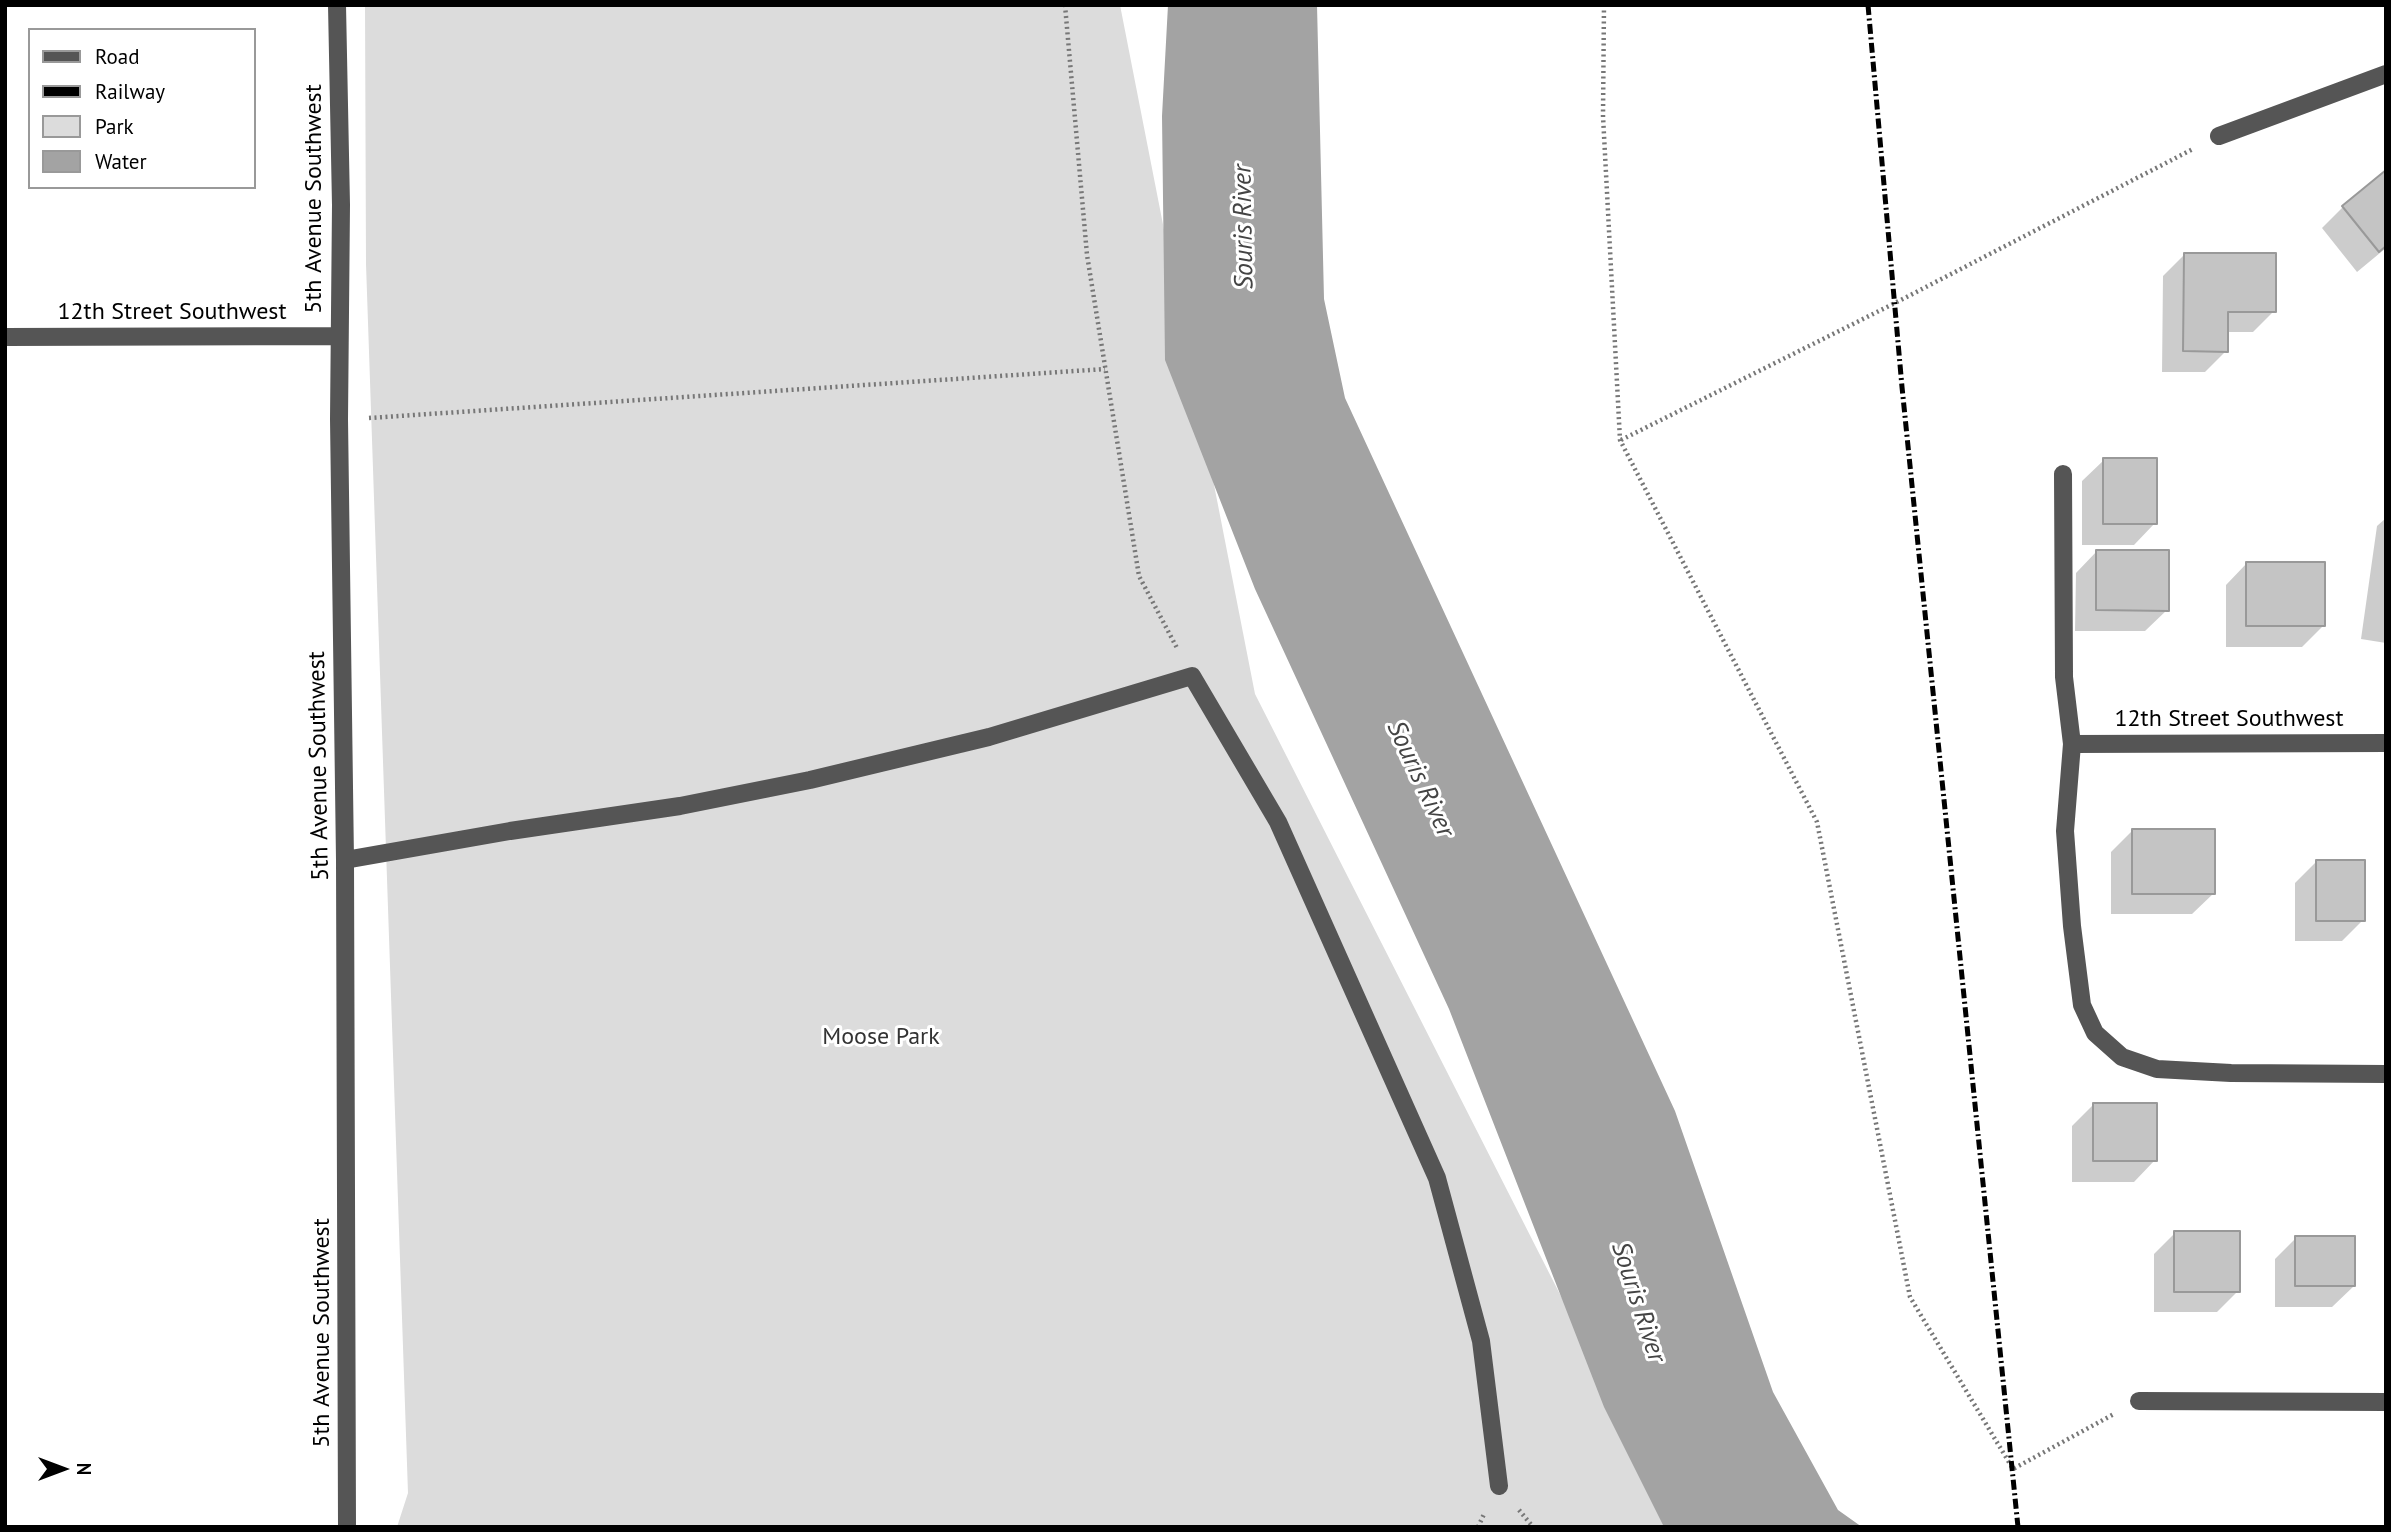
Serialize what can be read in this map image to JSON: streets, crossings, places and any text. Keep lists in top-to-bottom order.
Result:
{
  "streets": {
    "street": ["5th Avenue Southwest", "12th Street Southwest"]
  },
  "crossings": [
    ["5th Avenue Southwest", "12th Street Southwest"]
  ],
  "water": ["Souris River"],
  "parks": ["Moose Park"],
  "legend": [
    "Road",
    "Railway",
    "Park",
    "Water"
  ],
  "north": "right"
}
